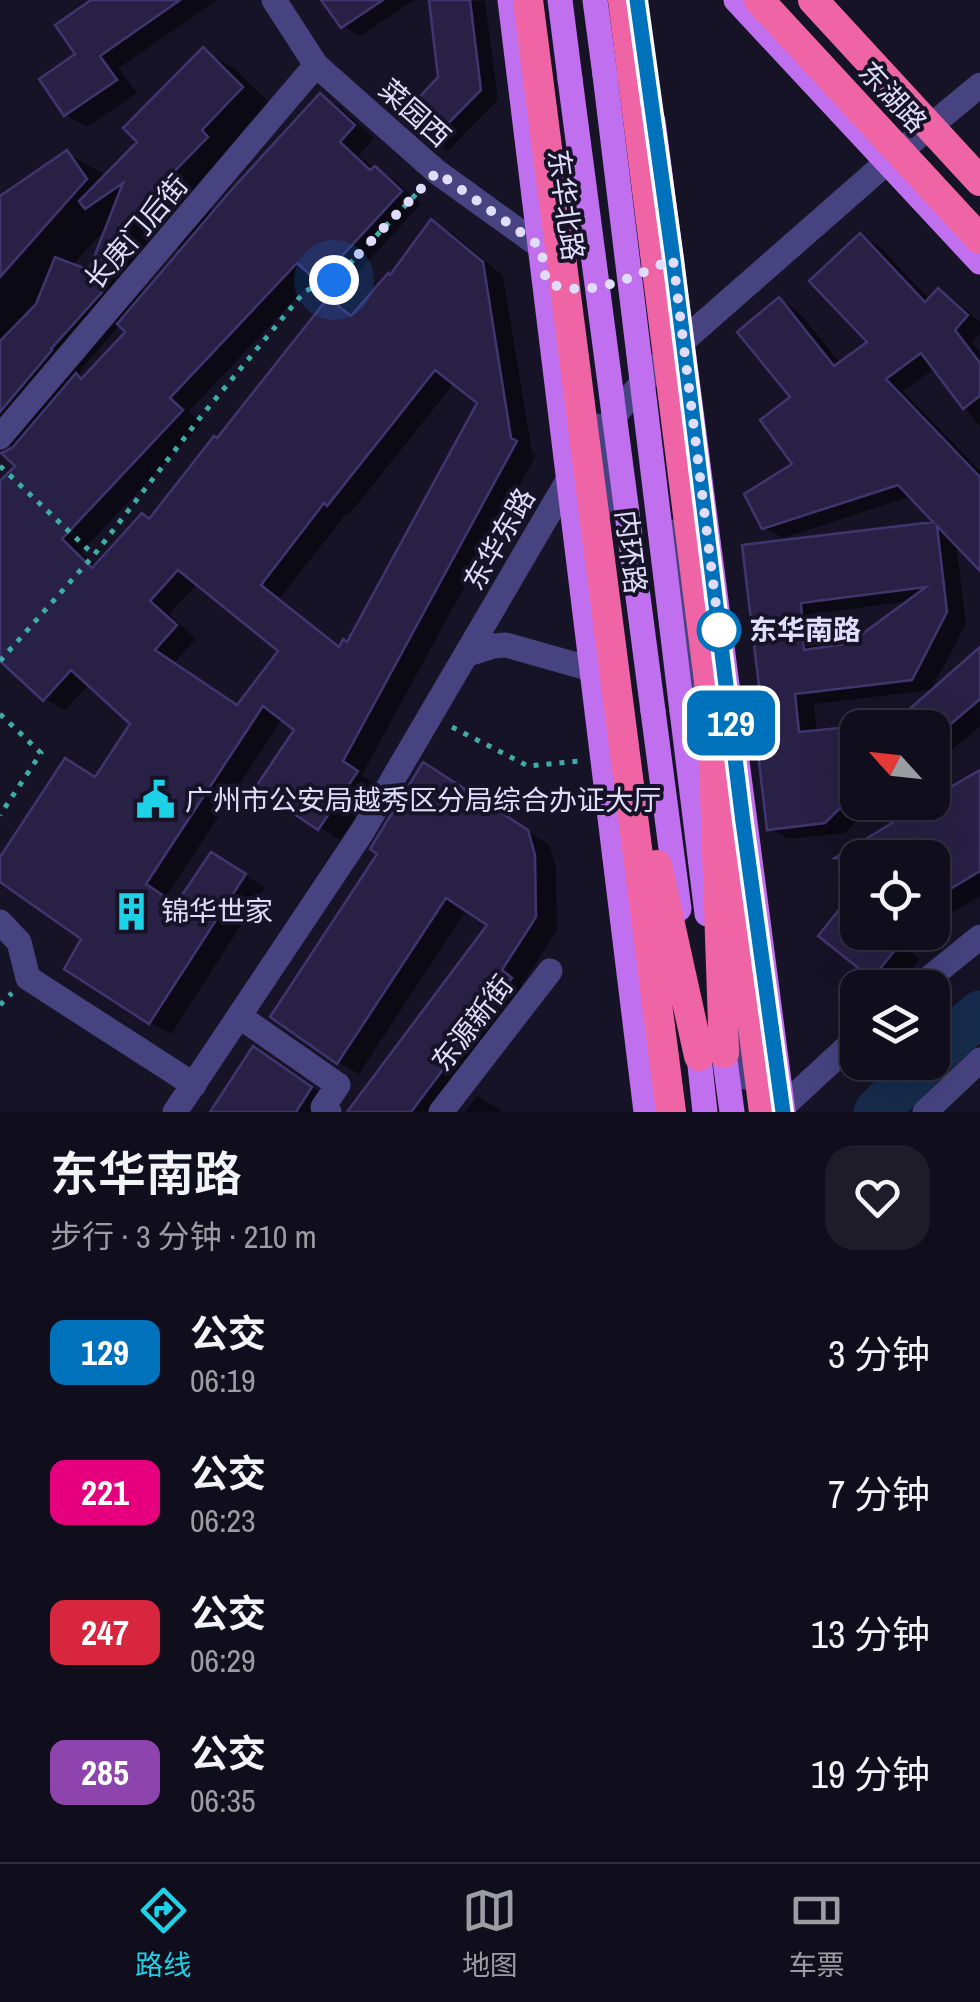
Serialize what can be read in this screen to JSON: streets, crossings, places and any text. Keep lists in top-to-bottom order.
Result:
{
  "streets": {
    "highway": ["东湖路", "内环路"],
    "main road": ["东华北路"],
    "street": [
      "菜园西",
      "长庚门后街",
      "东华东路",
      "东源新街"
    ]
  },
  "crossings": [
    ["菜园西", "东华北路"],
    ["菜园西", "长庚门后街"],
    ["东华北路", "东华东路"]
  ],
  "places": {
    "other": ["东华南路"],
    "public building": ["广州市公安局越秀区分局综合办证大厅"],
    "building": ["锦华世家"]
  },
  "lines": ["bus line 129"],
  "north": "top left",
  "page": {
    "on_map": "129",
    "heading": ["东华南路", "步行 · 3 分钟 · 210 m"],
    "list": [
      {
        "mark": "129",
        "name": "公交",
        "note": "06:19",
        "value": "3 分钟"
      },
      {
        "mark": "221",
        "name": "公交",
        "note": "06:23",
        "value": "7 分钟"
      },
      {
        "mark": "247",
        "name": "公交",
        "note": "06:29",
        "value": "13 分钟"
      },
      {
        "mark": "285",
        "name": "公交",
        "note": "06:35",
        "value": "19 分钟"
      }
    ],
    "tabs": ["路线", "地图", "车票"]
  }
}
